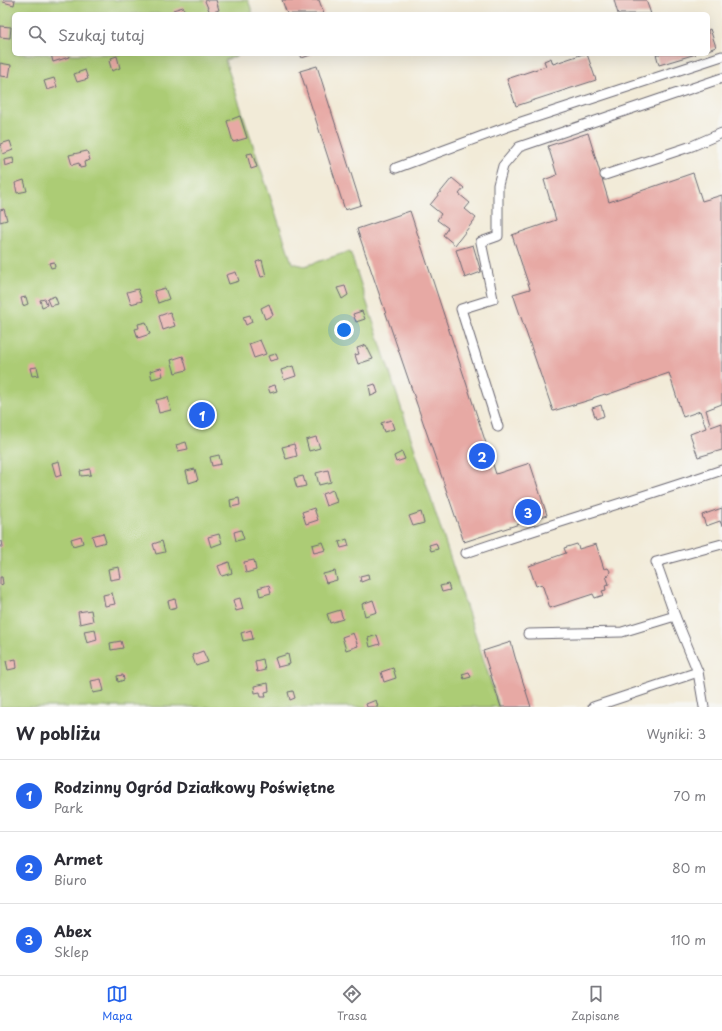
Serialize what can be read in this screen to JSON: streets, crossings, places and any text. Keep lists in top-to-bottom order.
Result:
{
  "page": {
    "search": "Szukaj tutaj",
    "pins": ["1", "2", "3"],
    "heading": ["W pobliżu", "Wyniki: 3"],
    "list": [
      {
        "mark": "1",
        "name": "Rodzinny Ogród Działkowy Poświętne",
        "note": "Park",
        "value": "70 m"
      },
      {
        "mark": "2",
        "name": "Armet",
        "note": "Biuro",
        "value": "80 m"
      },
      {
        "mark": "3",
        "name": "Abex",
        "note": "Sklep",
        "value": "110 m"
      }
    ],
    "nav": ["Mapa", "Trasa", "Zapisane"]
  }
}
